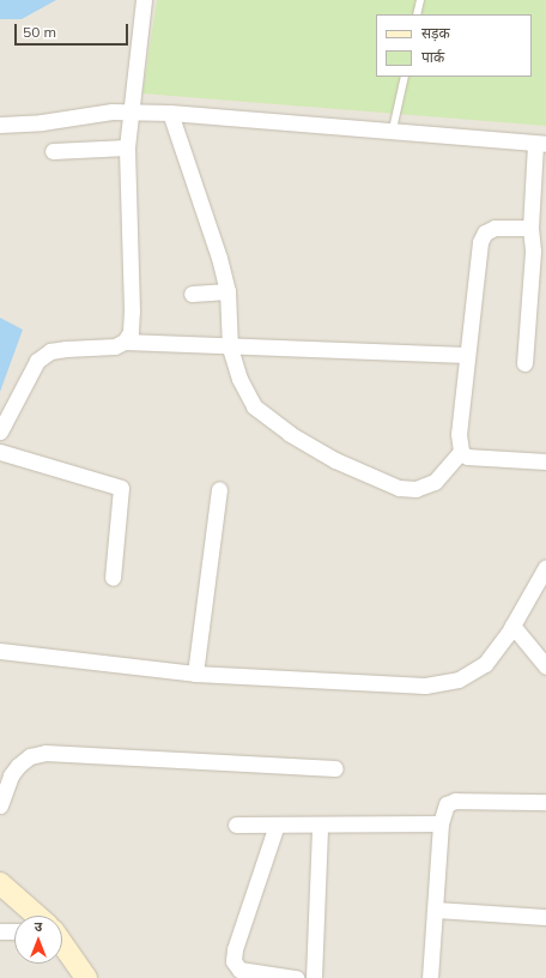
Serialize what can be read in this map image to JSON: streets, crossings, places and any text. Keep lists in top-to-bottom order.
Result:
{
  "legend": ["सड़क", "पार्क"],
  "scale_bar": "50 m",
  "north": "top"
}
